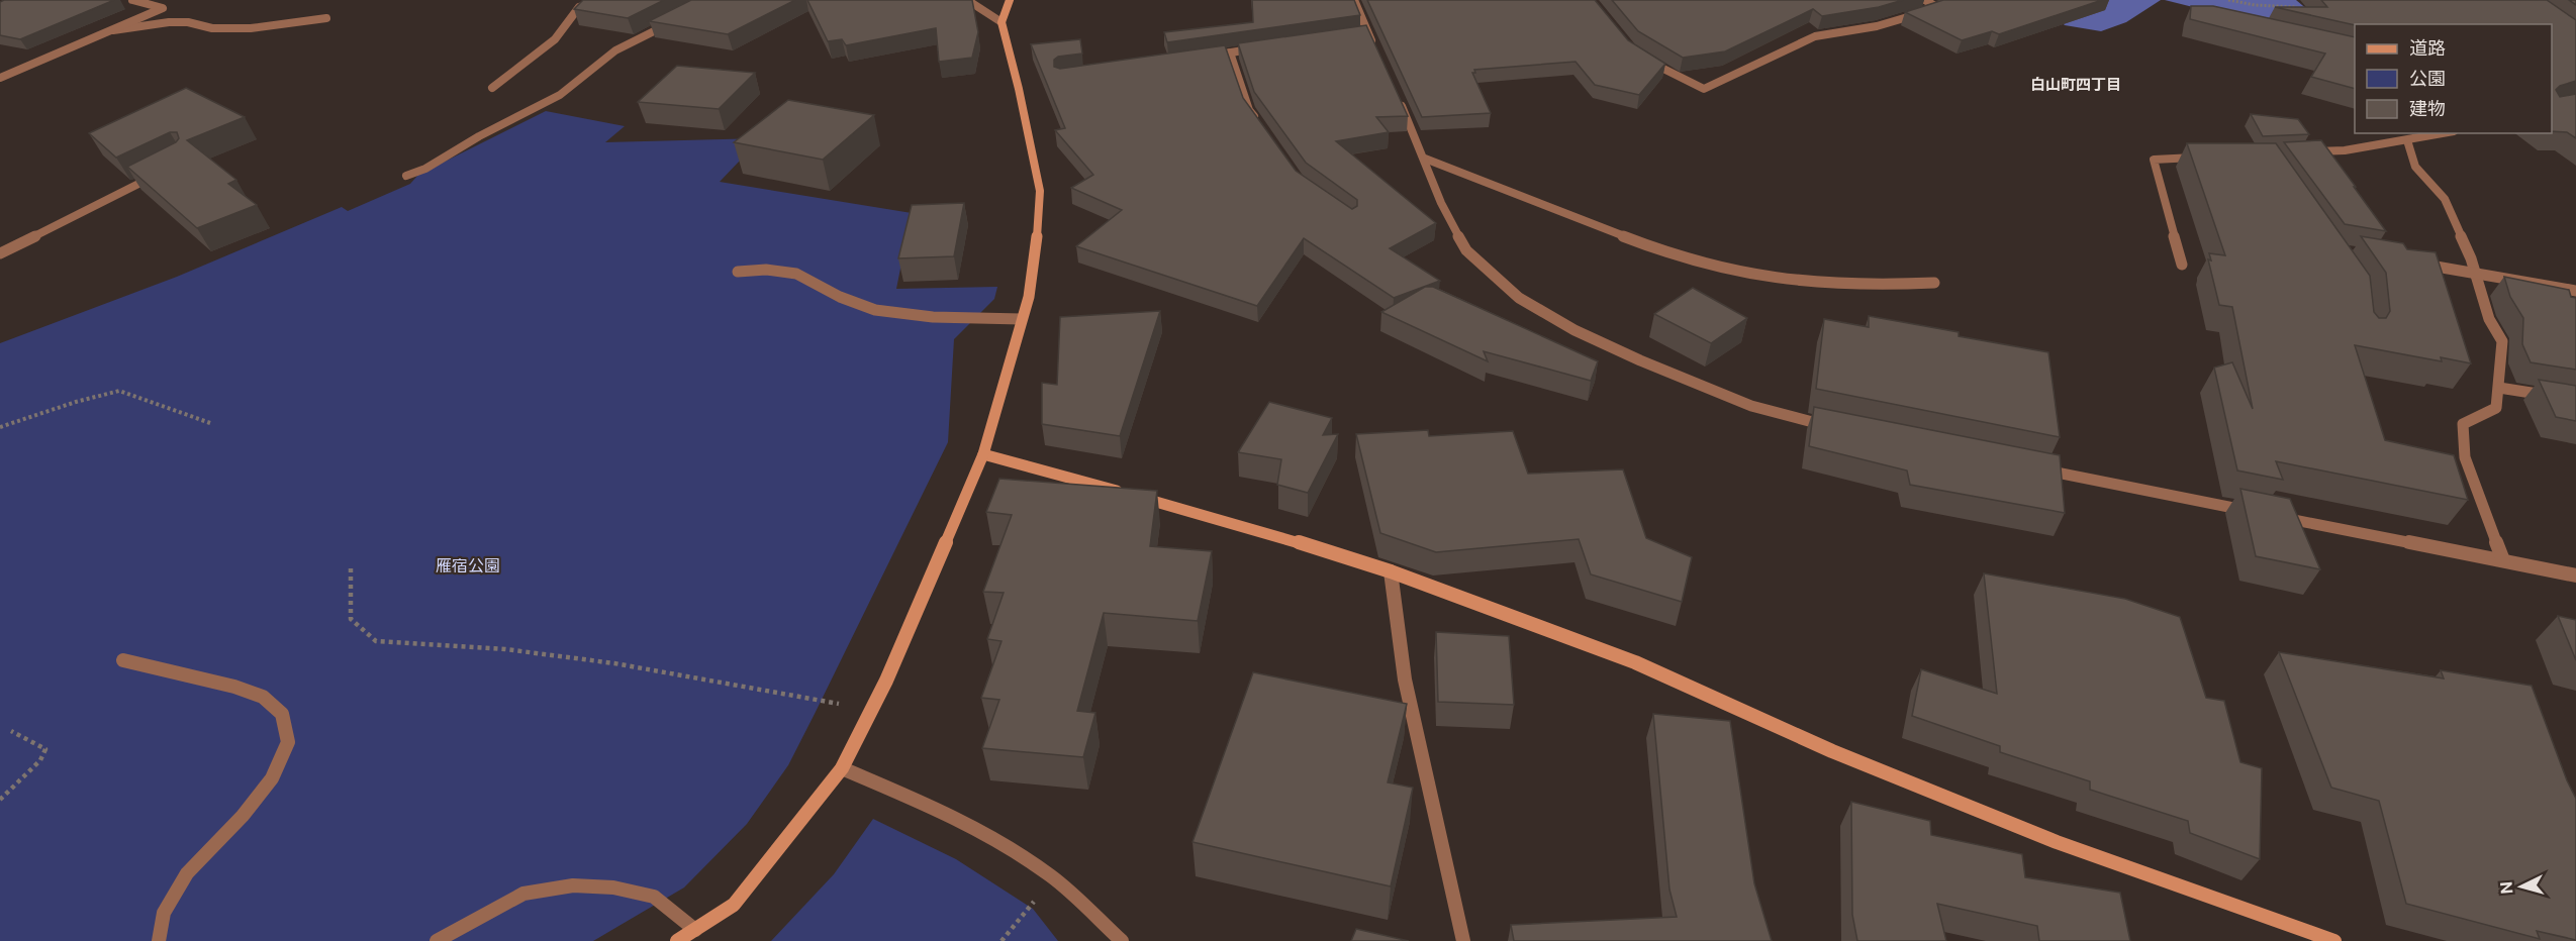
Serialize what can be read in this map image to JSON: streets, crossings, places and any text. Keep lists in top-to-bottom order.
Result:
{
  "districts": ["白山町四丁目"],
  "parks": ["雁宿公園"],
  "legend": ["道路", "公園", "建物"],
  "north": "left"
}
